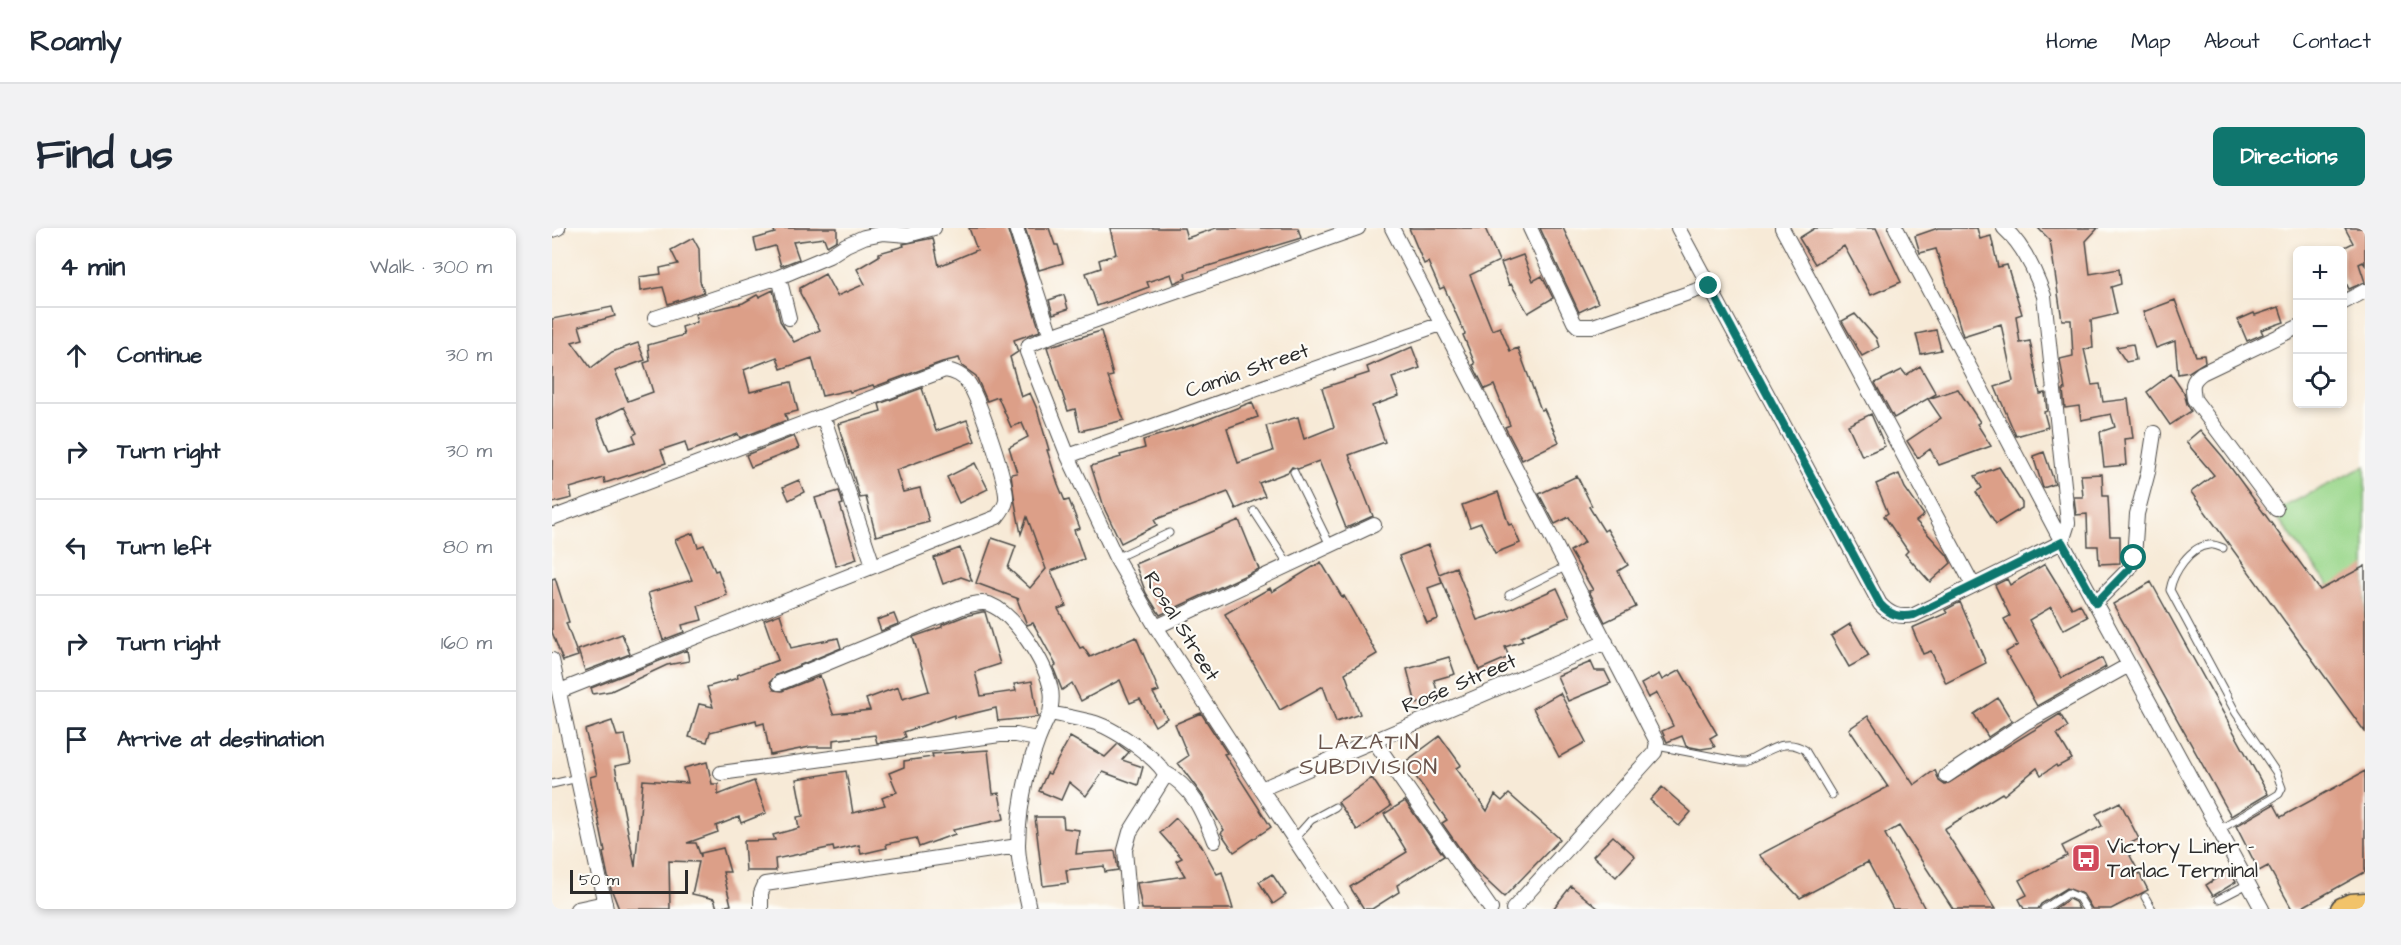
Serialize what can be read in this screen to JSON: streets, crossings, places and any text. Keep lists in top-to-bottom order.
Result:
{
  "streets": {
    "street": ["Camia Street", "Rosal Street", "Rose Street"]
  },
  "crossings": [
    ["Camia Street", "Rosal Street"],
    ["Rosal Street", "Rose Street"]
  ],
  "districts": ["LAZATIN SUBDIVISION"],
  "places": {
    "bus stop": ["Victory Liner - Tarlac Terminal"]
  },
  "scale_bar": "50 m",
  "page": {
    "header": "Roamly",
    "nav": [
      "Home",
      "Map",
      "About",
      "Contact"
    ],
    "title": "Find us",
    "buttons": "Directions",
    "heading": ["4 min", "Walk · 300 m"],
    "map_buttons": ["+", "−"],
    "list": [
      ["Continue", "30 m"],
      ["Turn right", "30 m"],
      ["Turn left", "80 m"],
      ["Turn right", "160 m"],
      "Arrive at destination"
    ],
    "scale": "50 m"
  }
}
